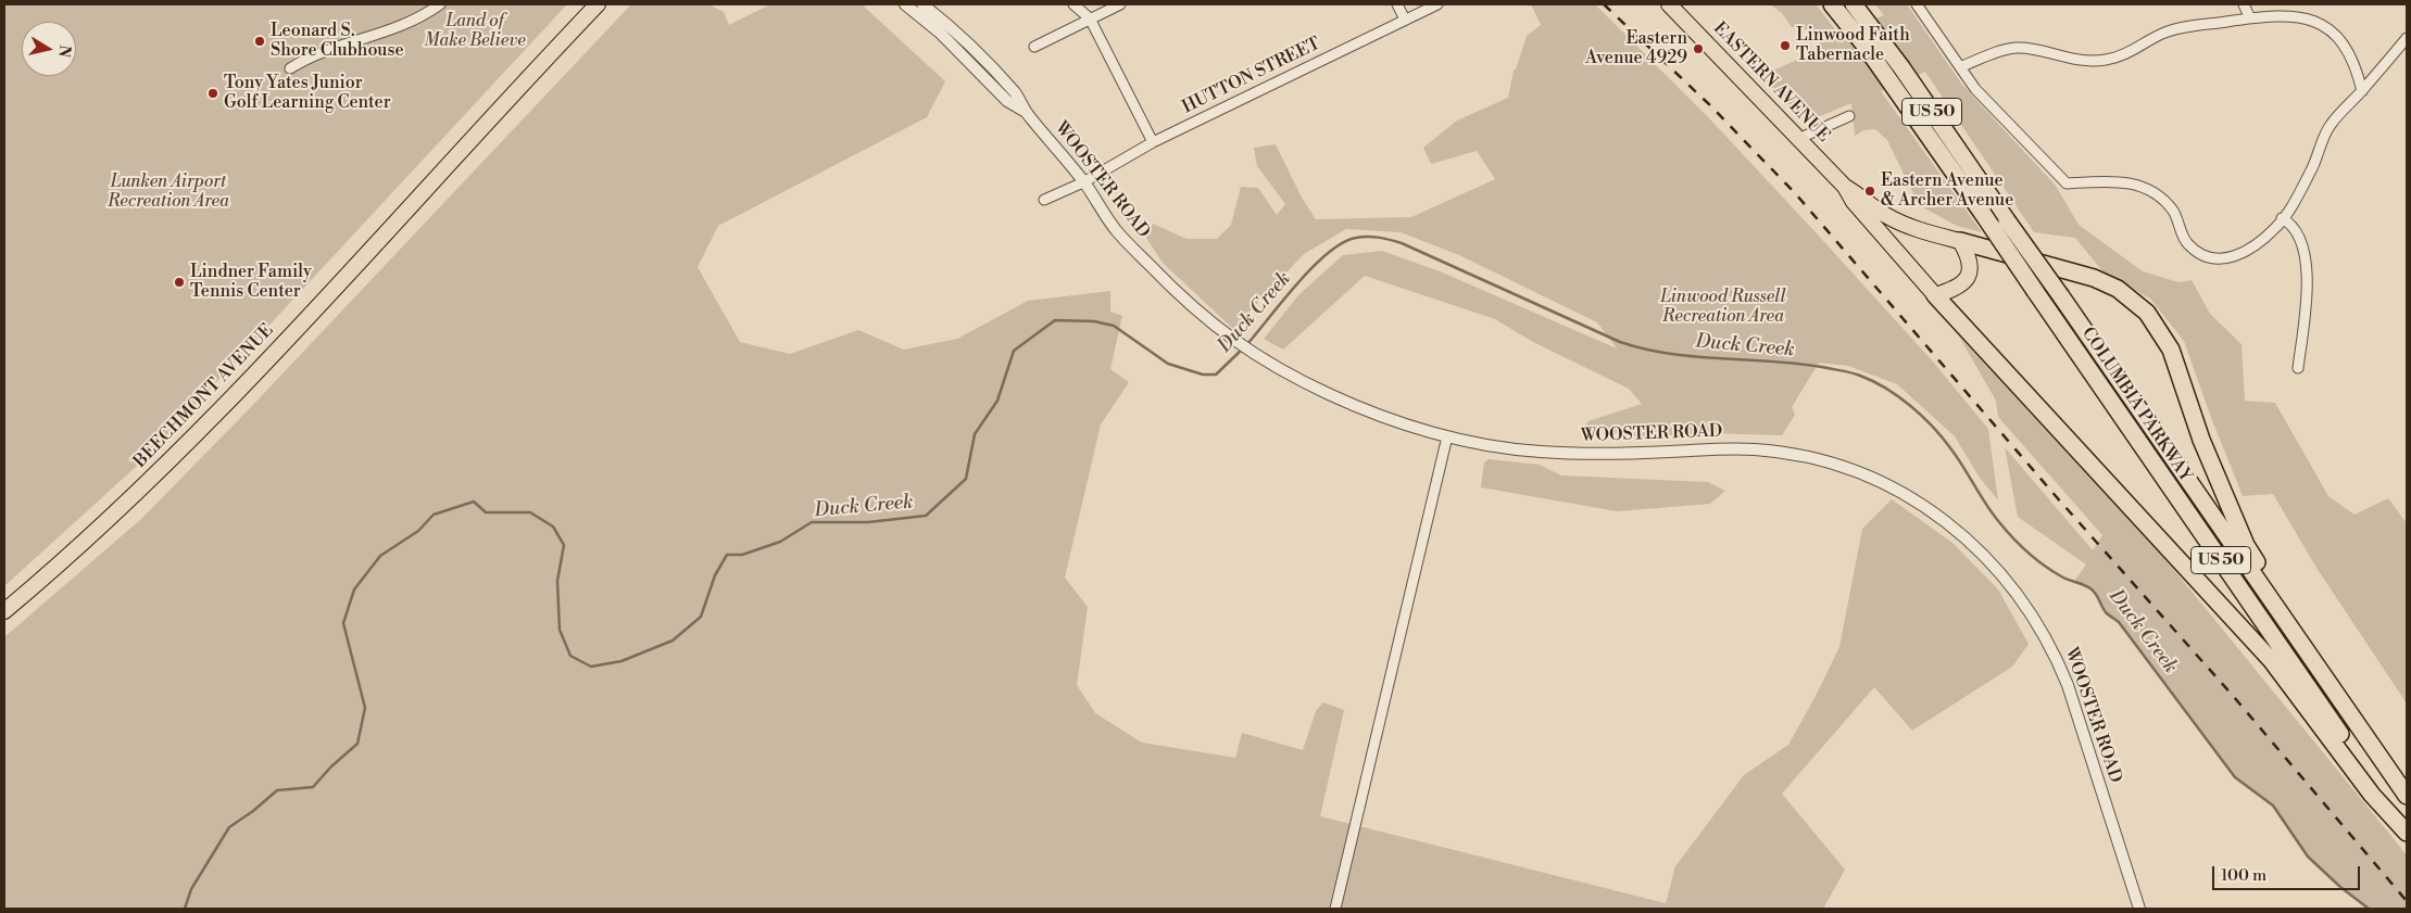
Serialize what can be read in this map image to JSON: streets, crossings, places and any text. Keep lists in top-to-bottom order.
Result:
{
  "streets": {
    "highway": ["US 50", "COLUMBIA PARKWAY"],
    "main road": ["EASTERN AVENUE", "BEECHMONT AVENUE"],
    "street": ["HUTTON STREET", "WOOSTER ROAD"]
  },
  "crossings": [
    ["HUTTON STREET", "WOOSTER ROAD"]
  ],
  "water": ["Duck Creek"],
  "parks": ["Land of Make Believe", "Lunken Airport Recreation Area", "Linwood Russell Recreation Area"],
  "places": [
    "Leonard S. Shore Clubhouse",
    "Linwood Faith Tabernacle",
    "Eastern Avenue 4929",
    "Tony Yates Junior Golf Learning Center",
    "Eastern Avenue & Archer Avenue",
    "Lindner Family Tennis Center"
  ],
  "scale_bar": "100 m",
  "north": "right"
}
